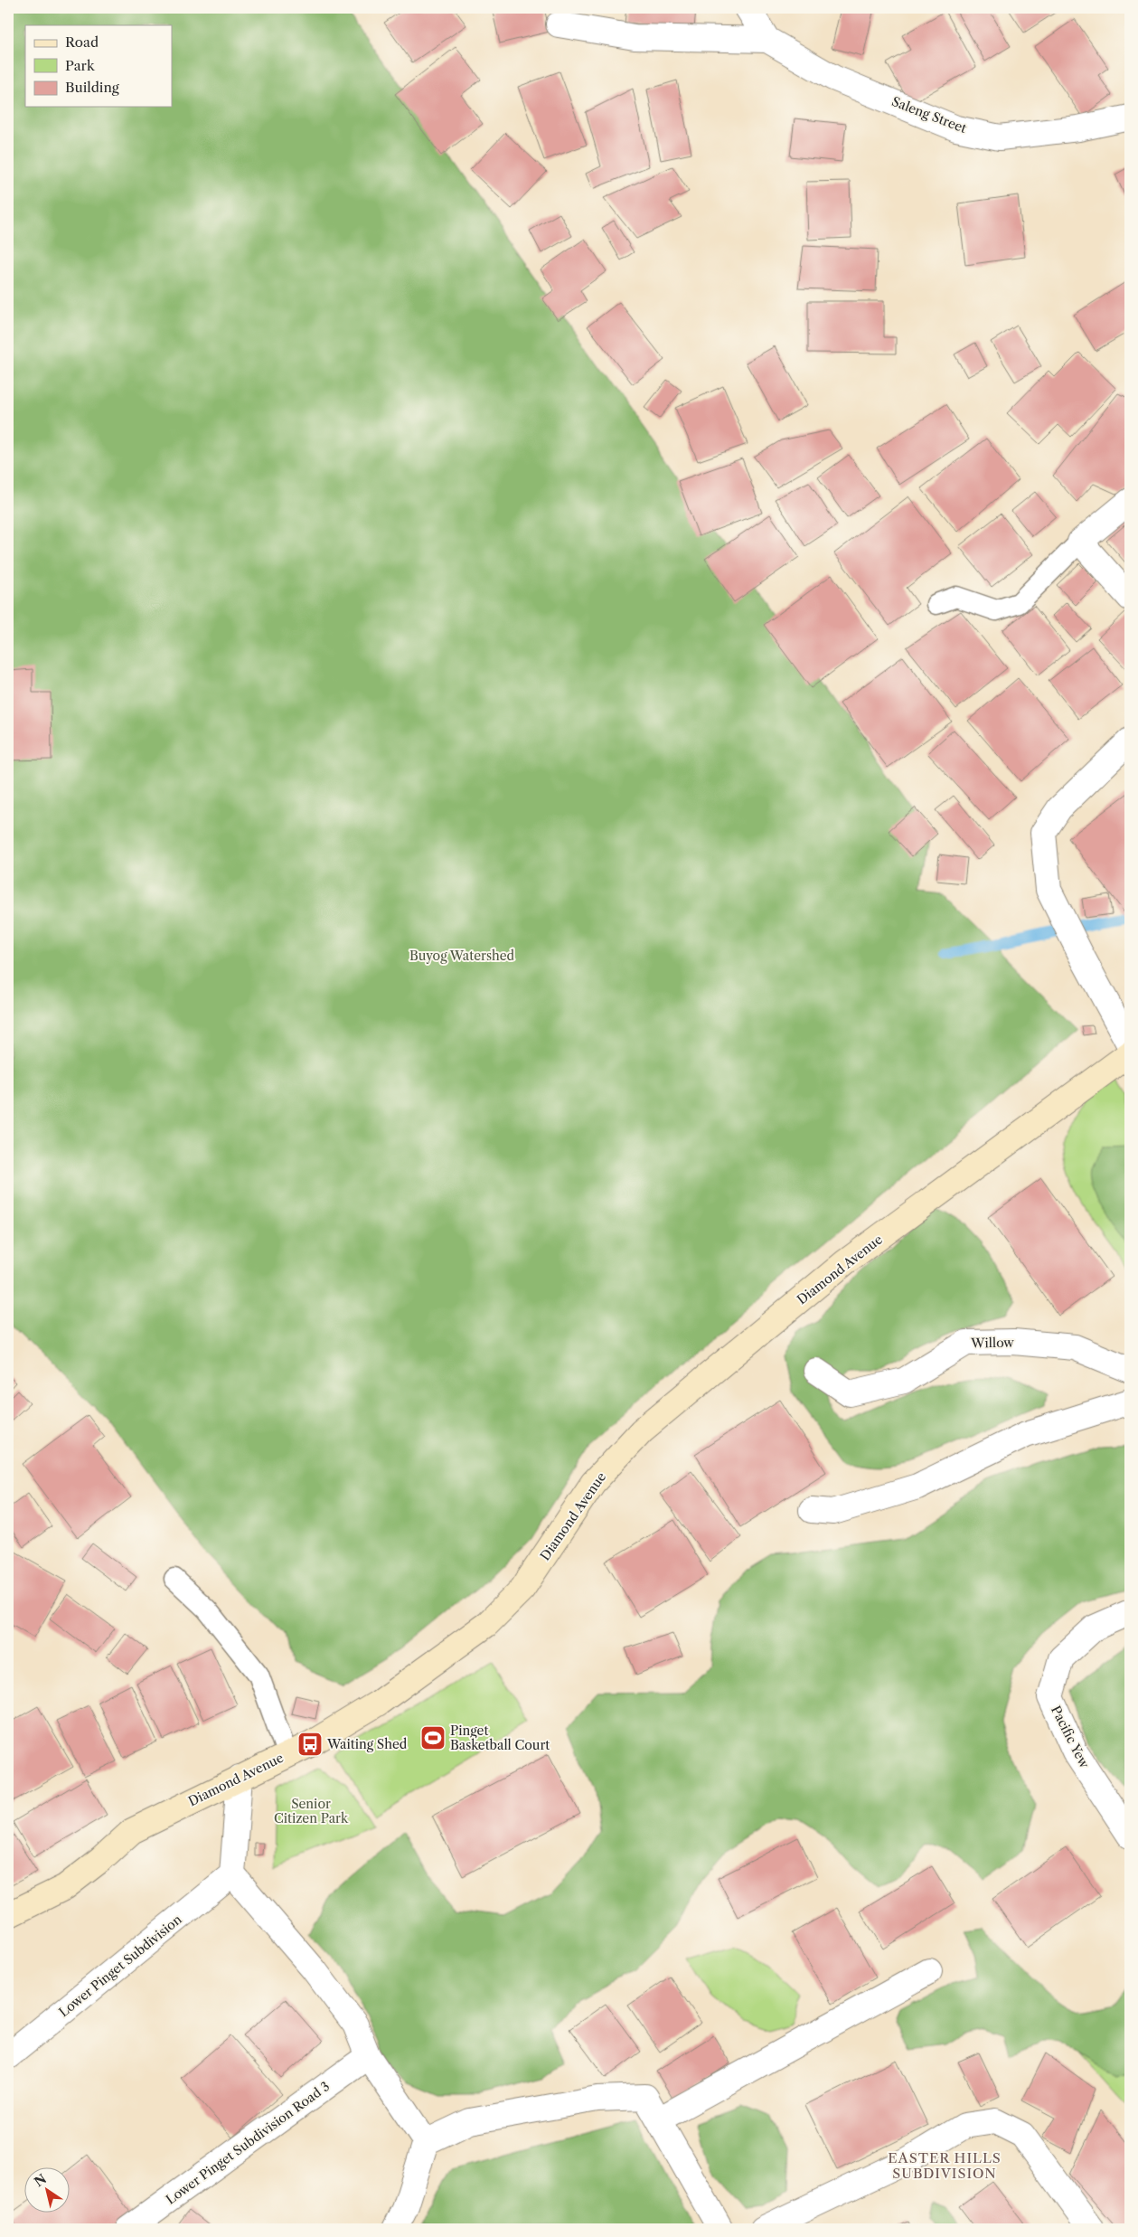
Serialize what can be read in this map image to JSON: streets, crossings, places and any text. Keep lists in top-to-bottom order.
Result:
{
  "streets": {
    "street": [
      "Saleng Street",
      "Diamond Avenue",
      "Willow",
      "Pacific Yew",
      "Lower Pinget Subdivision",
      "Lower Pinget Subdivision Road 3"
    ]
  },
  "districts": ["EASTER HILLS SUBDIVISION"],
  "parks": ["Buyog Watershed", "Senior Citizen Park"],
  "places": {
    "sports": ["Pinget Basketball Court"],
    "bus stop": ["Waiting Shed"]
  },
  "legend": ["Road", "Park", "Building"],
  "north": "top left"
}
